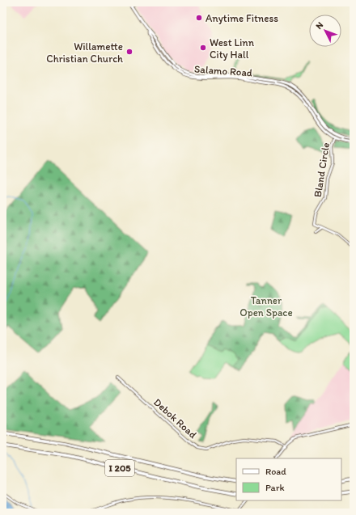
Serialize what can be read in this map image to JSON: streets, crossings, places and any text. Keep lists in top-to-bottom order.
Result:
{
  "streets": {
    "highway": ["I 205"],
    "main road": ["Salamo Road"],
    "street": ["Bland Circle", "Debok Road"]
  },
  "crossings": [
    ["Salamo Road", "Bland Circle"]
  ],
  "parks": ["Tanner Open Space"],
  "places": ["Anytime Fitness", "West Linn City Hall", "Willamette Christian Church"],
  "legend": ["Road", "Park"],
  "north": "top left"
}
